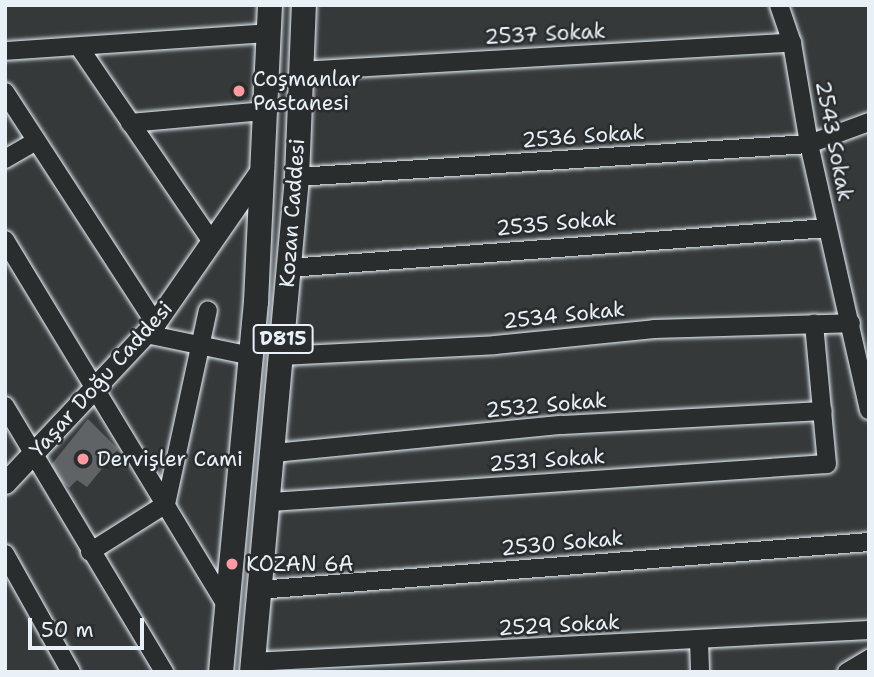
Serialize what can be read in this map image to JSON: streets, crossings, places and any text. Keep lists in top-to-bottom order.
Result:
{
  "streets": {
    "highway": ["Kozan Caddesi", "D815"],
    "main road": ["Yaşar Doğu Caddesi"],
    "street": [
      "2537 Sokak",
      "2536 Sokak",
      "2543 Sokak",
      "2535 Sokak",
      "2534 Sokak",
      "2532 Sokak",
      "2531 Sokak",
      "2530 Sokak",
      "2529 Sokak"
    ]
  },
  "crossings": [
    ["2537 Sokak", "2543 Sokak"],
    ["2537 Sokak", "Kozan Caddesi"],
    ["2536 Sokak", "2543 Sokak"],
    ["2536 Sokak", "Kozan Caddesi"],
    ["2543 Sokak", "2535 Sokak"],
    ["2543 Sokak", "2534 Sokak"],
    ["Kozan Caddesi", "2535 Sokak"],
    ["Kozan Caddesi", "2534 Sokak"],
    ["Kozan Caddesi", "Yaşar Doğu Caddesi"],
    ["Kozan Caddesi", "2532 Sokak"],
    ["Kozan Caddesi", "2531 Sokak"],
    ["Kozan Caddesi", "2530 Sokak"],
    ["Kozan Caddesi", "2529 Sokak"],
    ["2532 Sokak", "2531 Sokak"]
  ],
  "places": ["Coşmanlar Pastanesi", "Dervişler Cami", "KOZAN 6A"],
  "scale_bar": "50 m"
}
